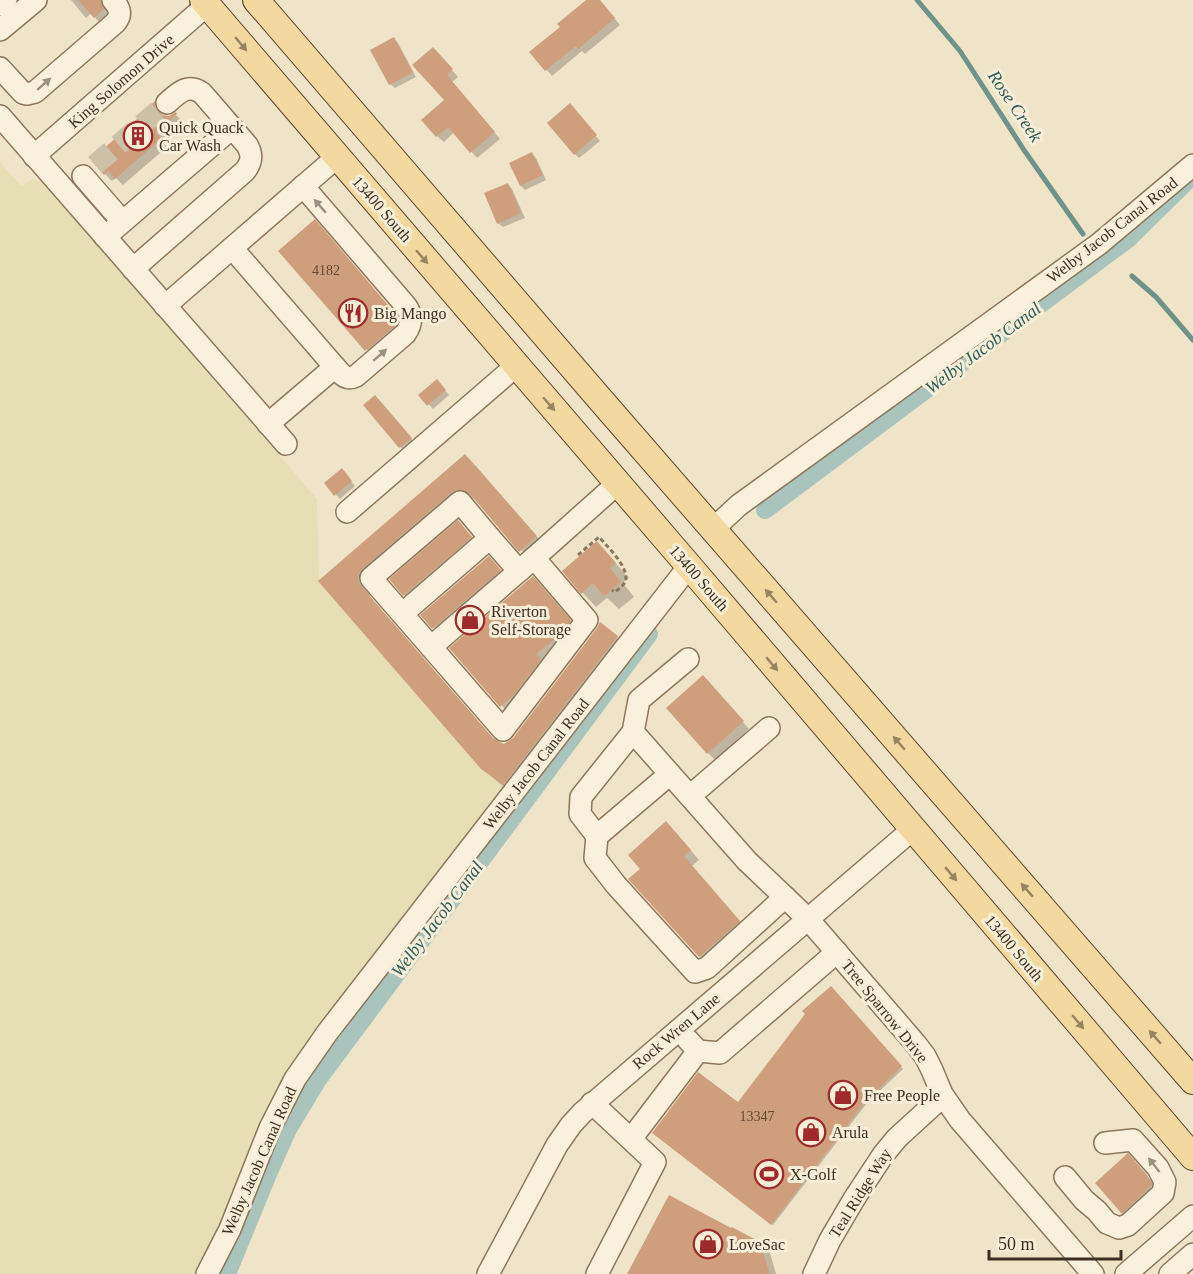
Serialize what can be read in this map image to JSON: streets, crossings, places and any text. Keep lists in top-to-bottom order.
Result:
{
  "streets": {
    "main road": ["13400 South"],
    "street": [
      "King Solomon Drive",
      "Welby Jacob Canal Road",
      "Tree Sparrow Drive",
      "Rock Wren Lane",
      "Teal Ridge Way"
    ]
  },
  "crossings": [
    ["King Solomon Drive", "13400 South"],
    ["13400 South", "Welby Jacob Canal Road"],
    ["13400 South", "Rock Wren Lane"],
    ["Tree Sparrow Drive", "Rock Wren Lane"],
    ["Tree Sparrow Drive", "Teal Ridge Way"]
  ],
  "water": ["Rose Creek", "Welby Jacob Canal"],
  "places": {
    "building": ["Quick Quack Car Wash"],
    "restaurant": ["Big Mango"],
    "shop": [
      "Riverton Self-Storage",
      "Free People",
      "Arula",
      "LoveSac"
    ],
    "sports": ["X-Golf"]
  },
  "house_numbers": ["4182", "13347"],
  "scale_bar": "50 m"
}
